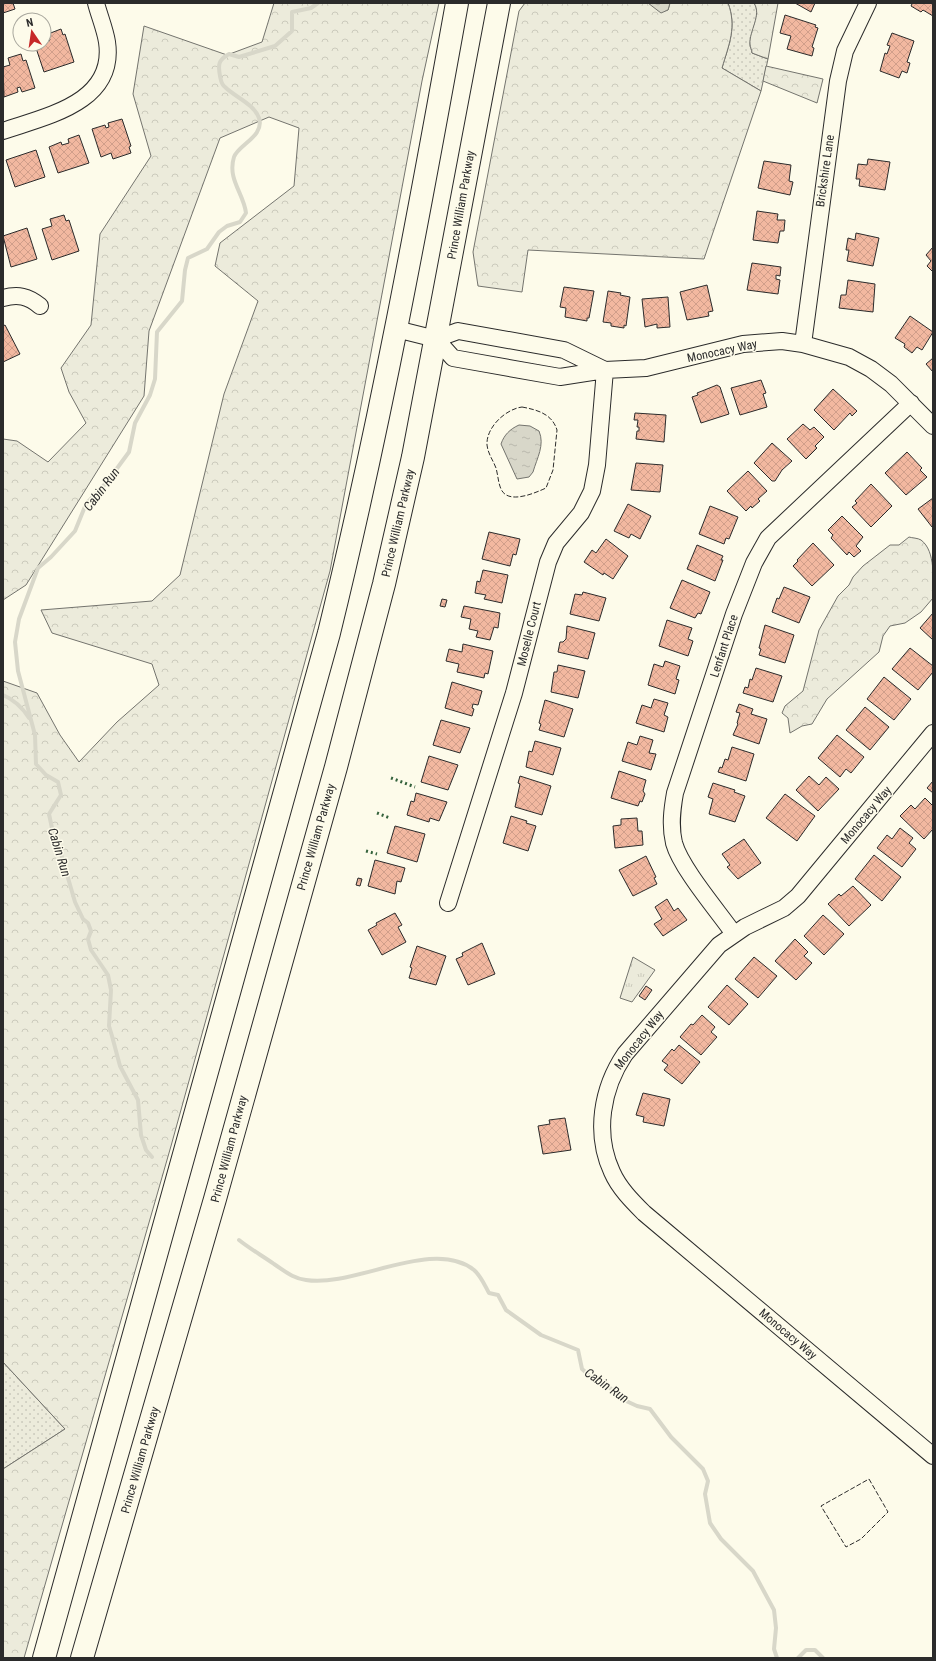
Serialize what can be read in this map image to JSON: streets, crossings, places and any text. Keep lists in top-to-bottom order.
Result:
{
  "streets": {
    "highway": ["Prince William Parkway"],
    "street": [
      "Brickshire Lane",
      "Monocacy Way",
      "Moselle Court",
      "Lenfant Place"
    ]
  },
  "crossings": [
    ["Brickshire Lane", "Monocacy Way"],
    ["Prince William Parkway", "Monocacy Way"],
    ["Monocacy Way", "Moselle Court"],
    ["Monocacy Way", "Lenfant Place"]
  ],
  "water": ["Cabin Run"],
  "north": "top"
}
